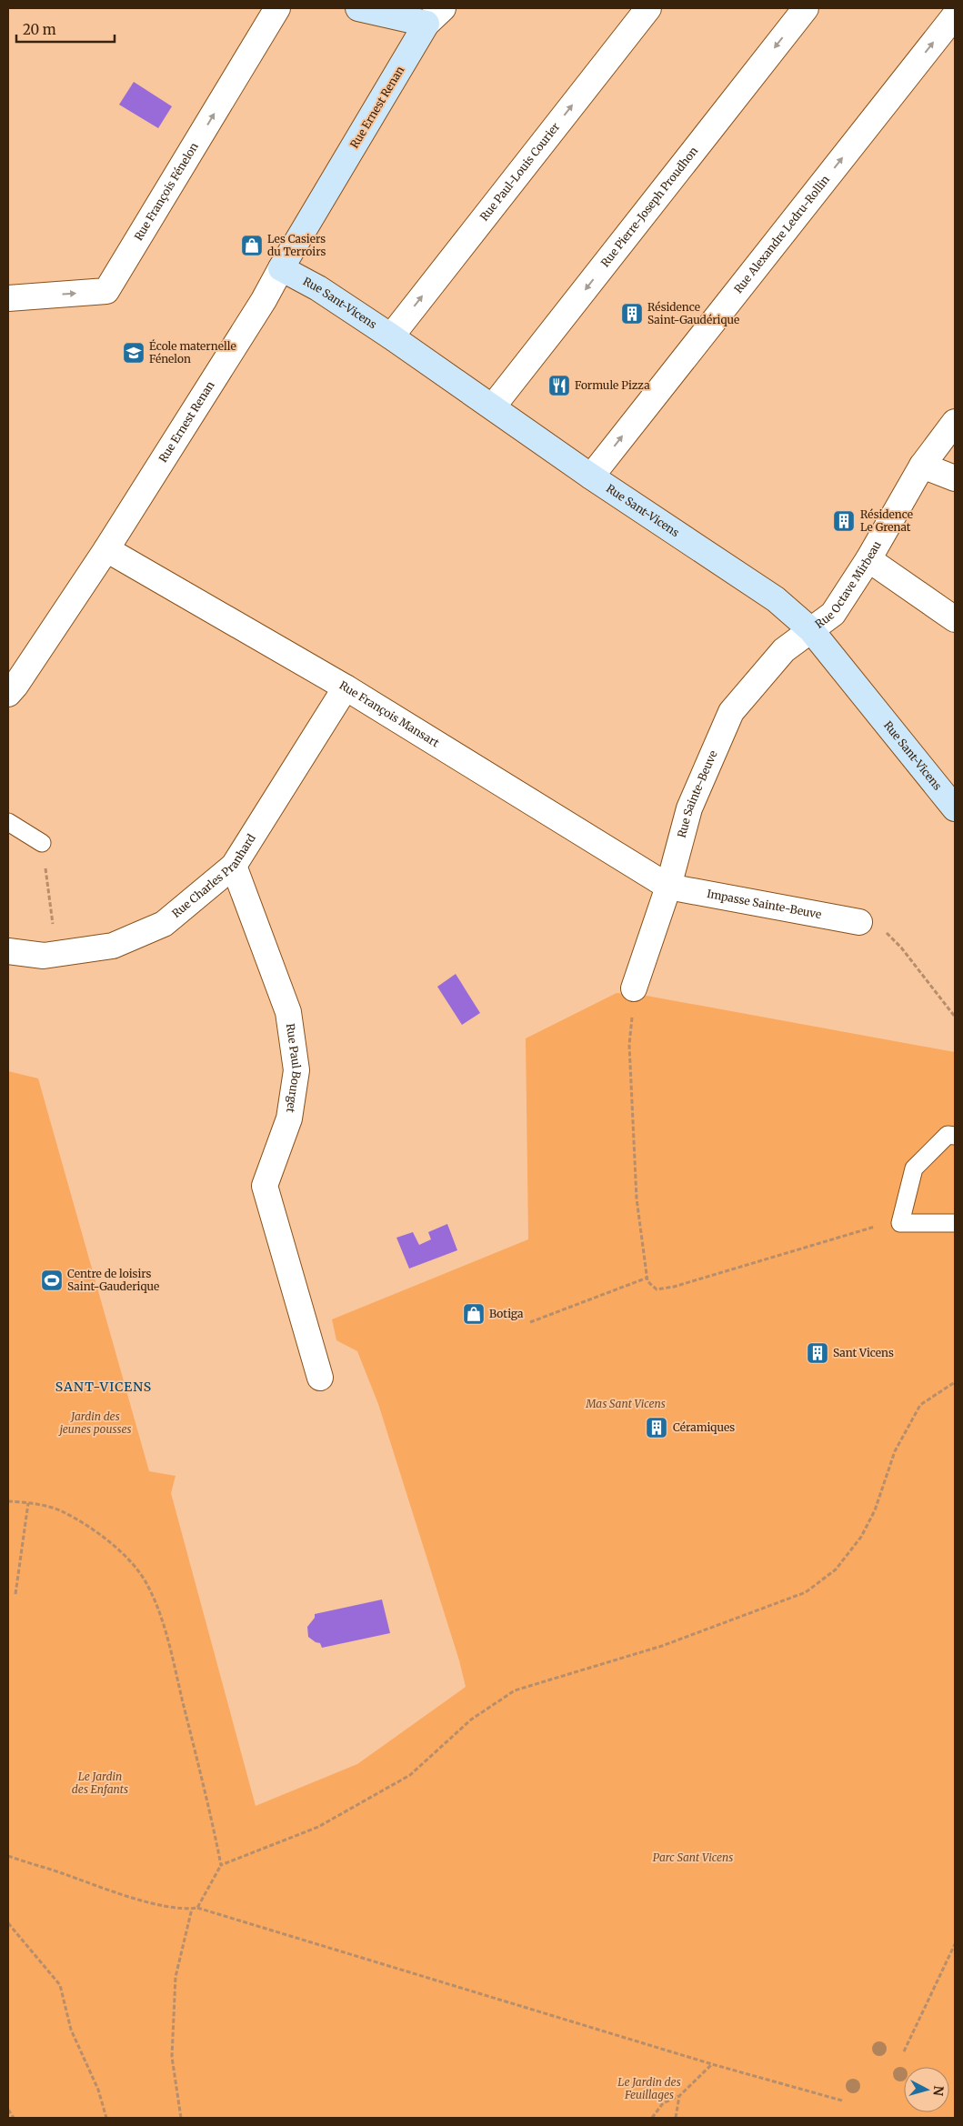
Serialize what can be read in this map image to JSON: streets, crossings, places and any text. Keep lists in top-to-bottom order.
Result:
{
  "streets": {
    "main road": ["Rue Ernest Renan", "Rue Sant-Vicens"],
    "street": [
      "Rue Paul-Louis Courier",
      "Rue François Fénelon",
      "Rue Pierre-Joseph Proudhon",
      "Rue Alexandre Ledru-Rollin",
      "Rue Octave Mirbeau",
      "Rue François Mansart",
      "Rue Sainte-Beuve",
      "Rue Charles Pranhard",
      "Impasse Sainte-Beuve",
      "Rue Paul Bourget"
    ]
  },
  "crossings": [
    ["Rue Ernest Renan", "Rue Sant-Vicens"],
    ["Rue Ernest Renan", "Rue François Mansart"],
    ["Rue Paul-Louis Courier", "Rue Sant-Vicens"],
    ["Rue Pierre-Joseph Proudhon", "Rue Sant-Vicens"],
    ["Rue Alexandre Ledru-Rollin", "Rue Sant-Vicens"],
    ["Rue Sant-Vicens", "Rue Octave Mirbeau"],
    ["Rue Sant-Vicens", "Rue Sainte-Beuve"],
    ["Rue Octave Mirbeau", "Rue Sainte-Beuve"],
    ["Rue François Mansart", "Rue Sainte-Beuve"],
    ["Rue François Mansart", "Rue Charles Pranhard"],
    ["Rue François Mansart", "Impasse Sainte-Beuve"],
    ["Rue Sainte-Beuve", "Impasse Sainte-Beuve"],
    ["Rue Charles Pranhard", "Rue Paul Bourget"]
  ],
  "one_way": [
    "Rue Paul-Louis Courier",
    "Rue François Fénelon",
    "Rue Pierre-Joseph Proudhon",
    "Rue Alexandre Ledru-Rollin"
  ],
  "districts": ["SANT-VICENS"],
  "parks": [
    "Mas Sant Vicens",
    "Jardin des jeunes pousses",
    "Le Jardin des Enfants",
    "Parc Sant Vicens",
    "Le Jardin des Feuillages"
  ],
  "places": {
    "shop": ["Les Casiers du Terroirs", "Botiga"],
    "building": [
      "Résidence Saint-Gaudérique",
      "Résidence Le Grenat",
      "Sant Vicens",
      "Céramiques"
    ],
    "school or university": ["École maternelle Fénelon"],
    "restaurant": ["Formule Pizza"],
    "sports": ["Centre de loisirs Saint-Gauderique"]
  },
  "scale_bar": "20 m",
  "north": "right"
}
